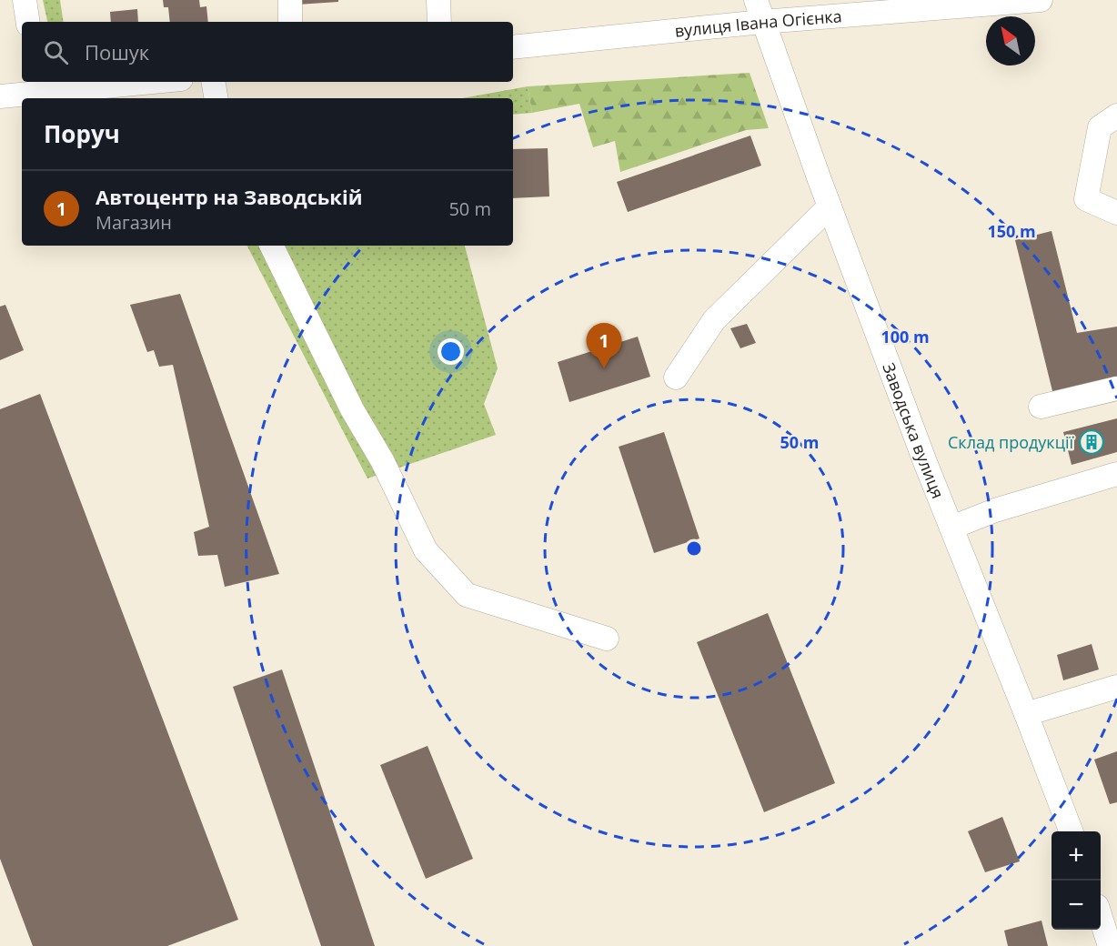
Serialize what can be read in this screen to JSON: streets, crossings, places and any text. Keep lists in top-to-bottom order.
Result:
{
  "streets": {
    "street": ["вулиця Івана Огієнка", "Заводська вулиця"]
  },
  "crossings": [
    ["вулиця Івана Огієнка", "Заводська вулиця"]
  ],
  "places": {
    "building": ["Склад продукції"]
  },
  "north": "top left",
  "page": {
    "search": "Пошук",
    "heading": "Поруч",
    "list": [
      {
        "mark": "1",
        "name": "Автоцентр на Заводській",
        "note": "Магазин",
        "value": "50 m"
      }
    ],
    "pins": "1",
    "map_buttons": ["+", "−"]
  },
  "rings": ["150 m", "100 m", "50 m"]
}
